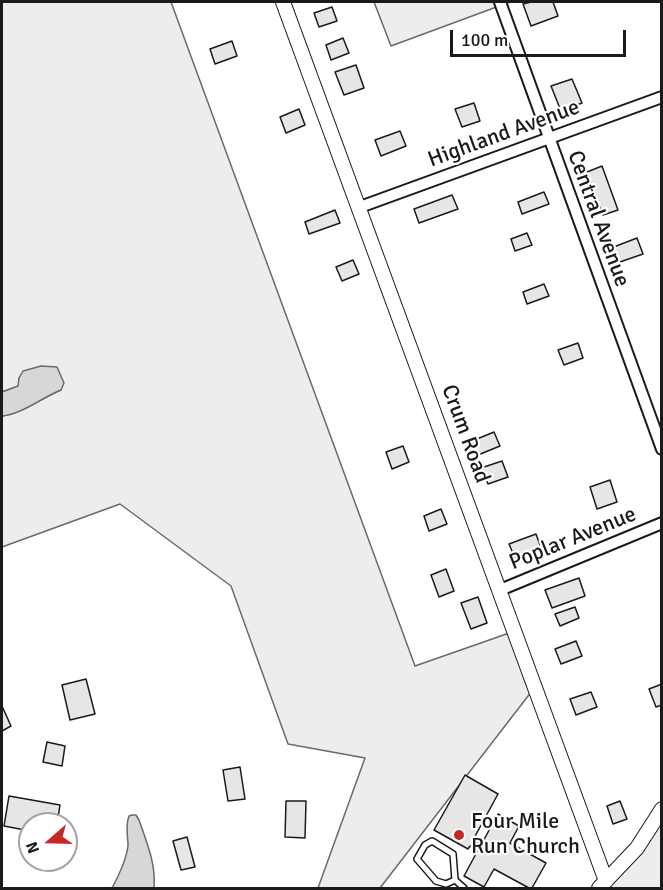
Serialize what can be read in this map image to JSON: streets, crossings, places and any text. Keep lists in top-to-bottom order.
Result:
{
  "streets": {
    "street": [
      "Highland Avenue",
      "Central Avenue",
      "Crum Road",
      "Poplar Avenue"
    ]
  },
  "crossings": [
    ["Highland Avenue", "Central Avenue"],
    ["Highland Avenue", "Crum Road"],
    ["Crum Road", "Poplar Avenue"]
  ],
  "places": ["Four Mile Run Church"],
  "scale_bar": "100 m",
  "north": "left"
}
